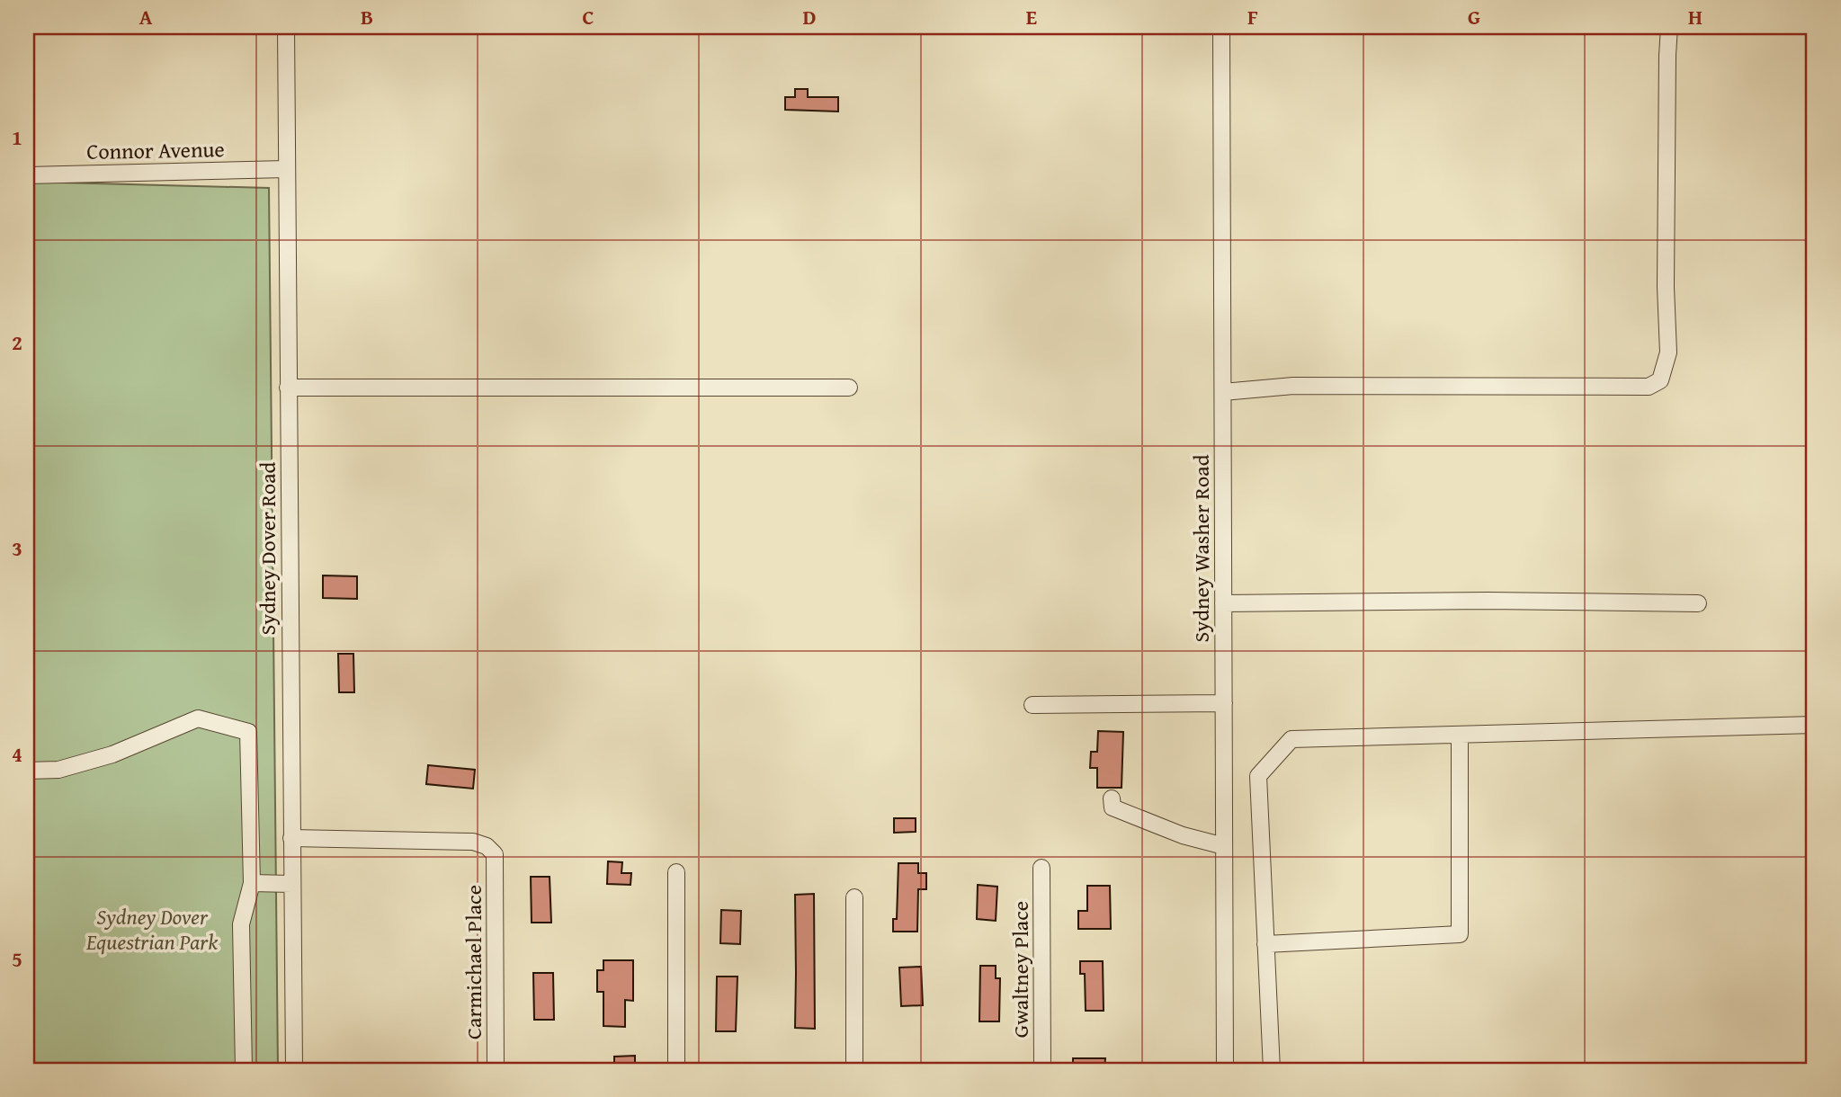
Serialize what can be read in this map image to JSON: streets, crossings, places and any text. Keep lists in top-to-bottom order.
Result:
{
  "streets": {
    "street": [
      "Connor Avenue",
      "Sydney Dover Road",
      "Sydney Washer Road",
      "Carmichael Place",
      "Gwaltney Place"
    ]
  },
  "crossings": [
    ["Connor Avenue", "Sydney Dover Road"],
    ["Sydney Dover Road", "Carmichael Place"]
  ],
  "parks": ["Sydney Dover Equestrian Park"],
  "grid": {
    "columns": [
      "A",
      "B",
      "C",
      "D",
      "E",
      "F",
      "G",
      "H"
    ],
    "rows": [
      "1",
      "2",
      "3",
      "4",
      "5"
    ]
  }
}
